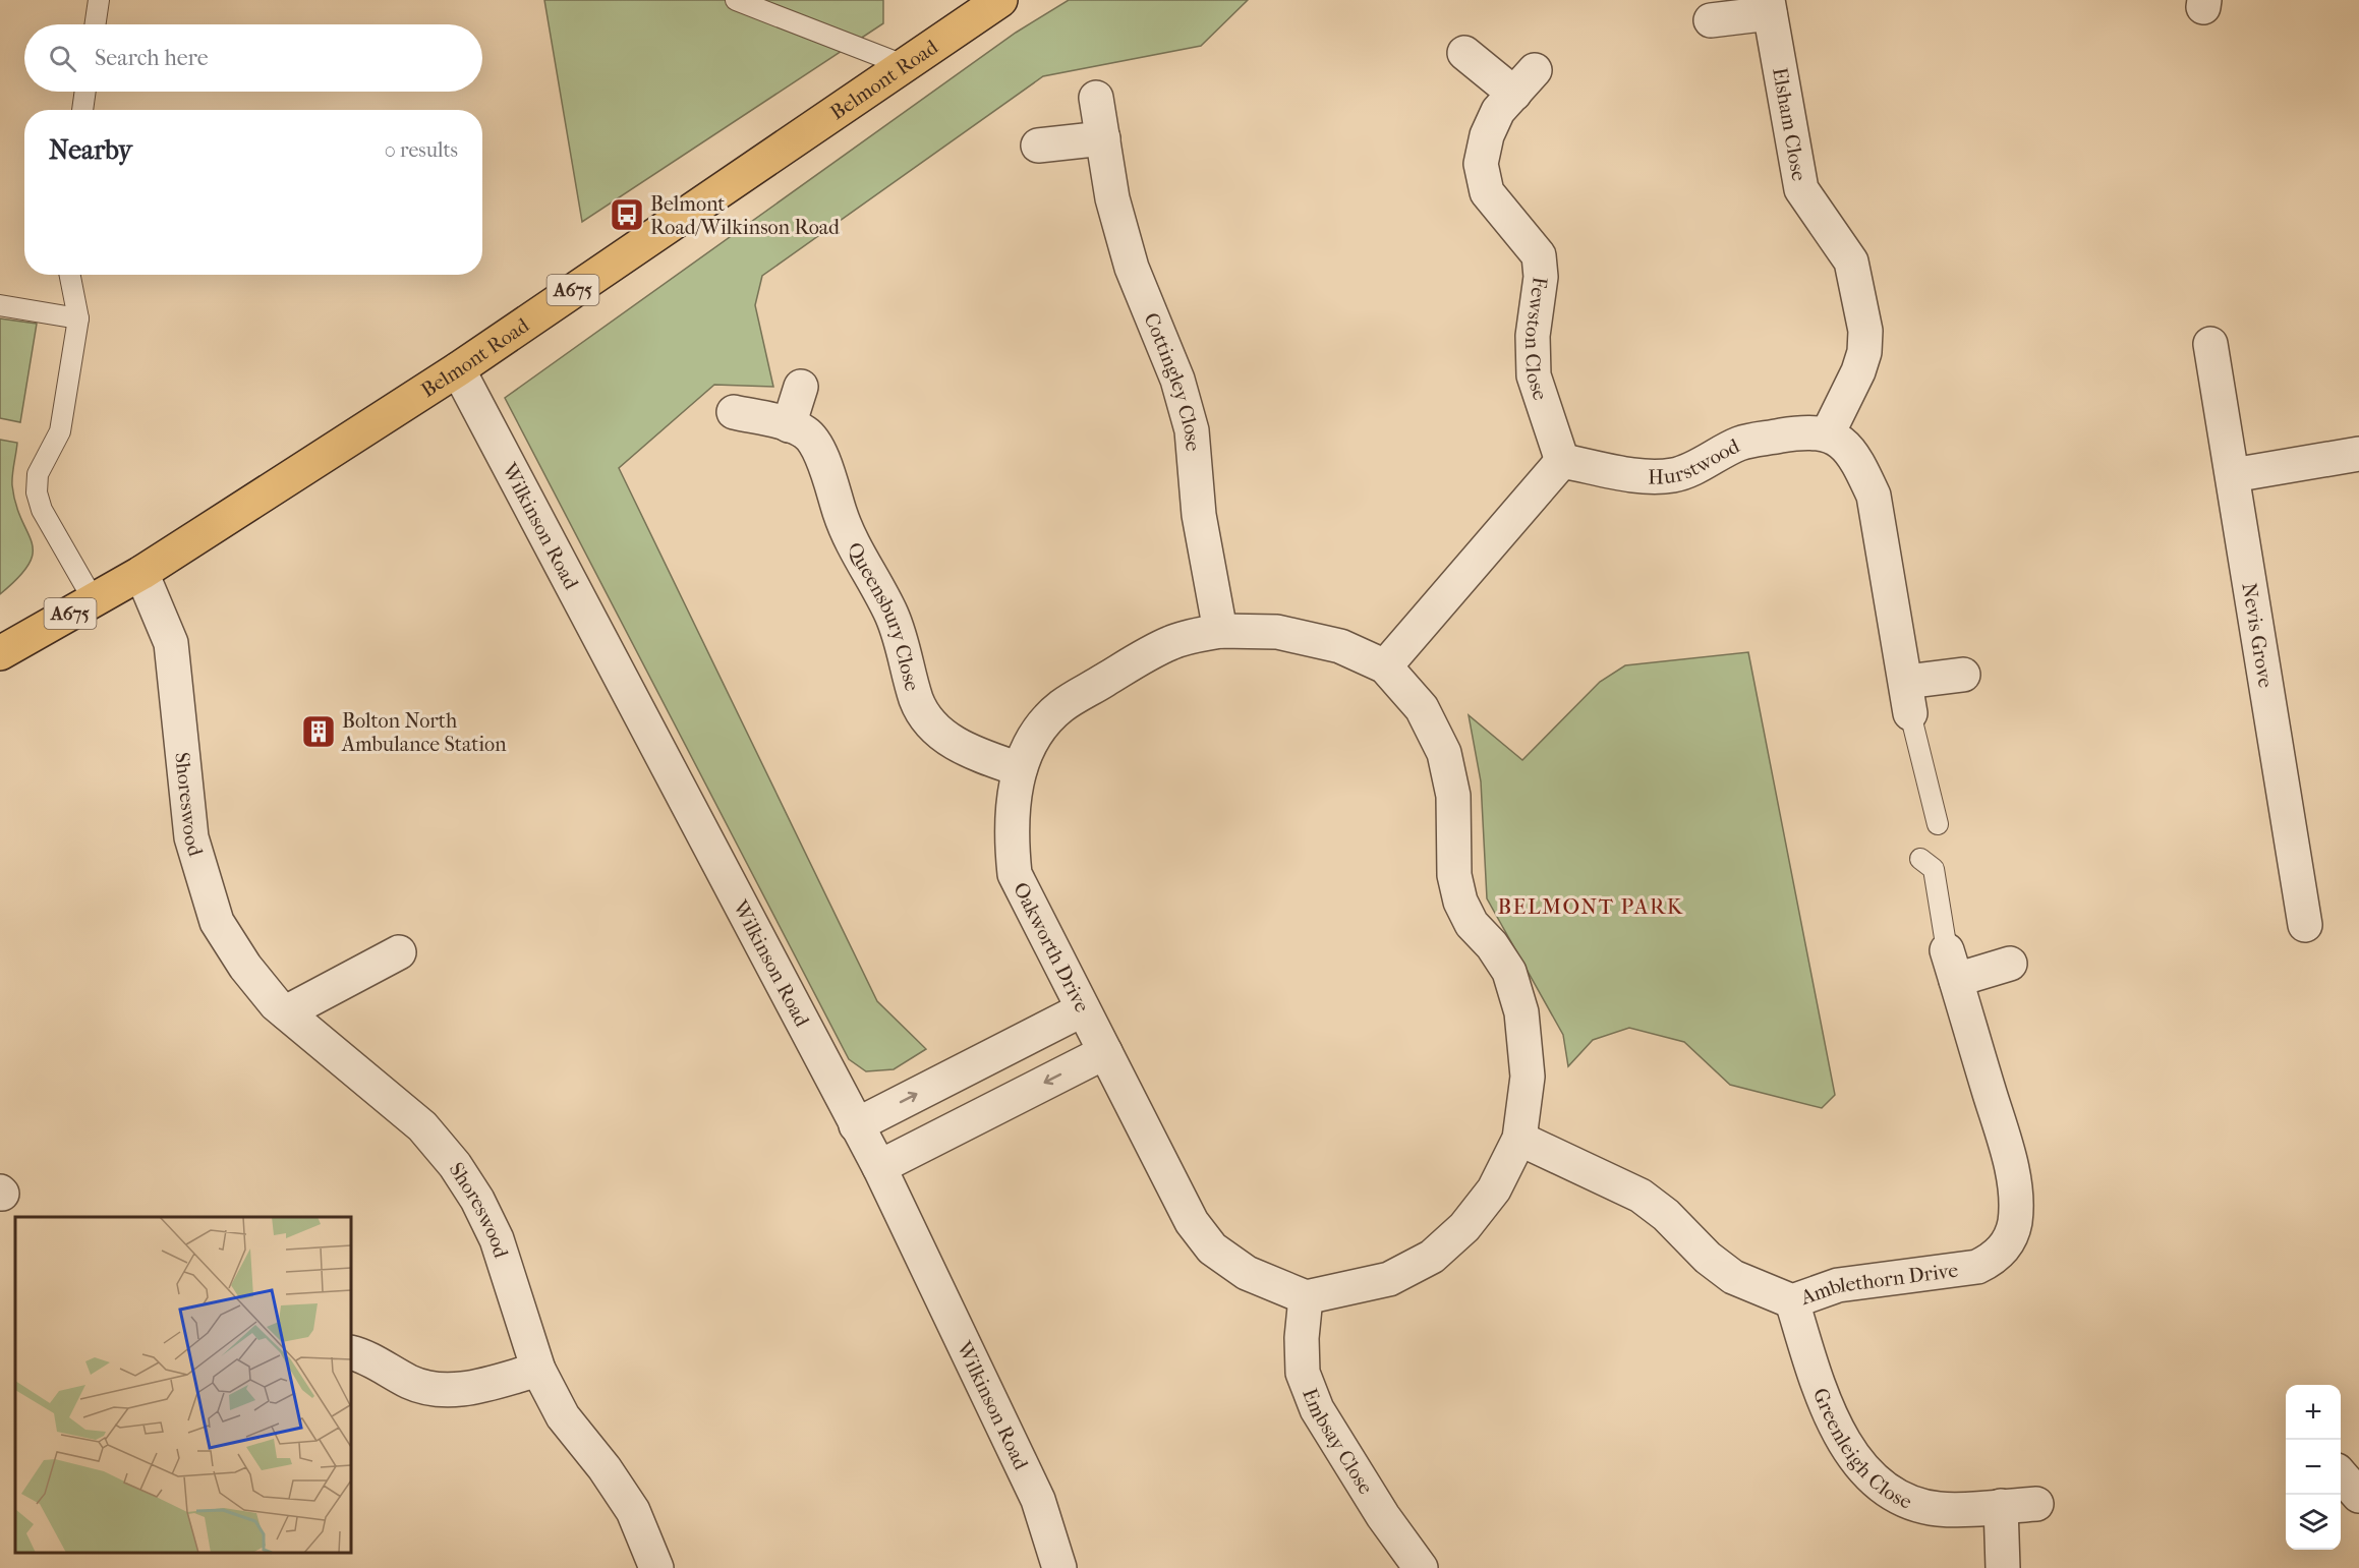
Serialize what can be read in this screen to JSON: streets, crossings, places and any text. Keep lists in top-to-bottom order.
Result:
{
  "streets": {
    "main road": ["Belmont Road", "A675"],
    "street": [
      "Elsham Close",
      "Fewston Close",
      "Cottingley Close",
      "Hurstwood",
      "Wilkinson Road",
      "Queensbury Close",
      "Nevis Grove",
      "Shoreswood",
      "Oakworth Drive",
      "Amblethorn Drive",
      "Embsay Close",
      "Greenleigh Close"
    ]
  },
  "crossings": [
    ["Belmont Road", "Wilkinson Road"],
    ["Belmont Road", "Shoreswood"],
    ["Elsham Close", "Hurstwood"],
    ["Fewston Close", "Hurstwood"],
    ["Cottingley Close", "Oakworth Drive"],
    ["Queensbury Close", "Oakworth Drive"],
    ["Oakworth Drive", "Amblethorn Drive"],
    ["Oakworth Drive", "Embsay Close"],
    ["Amblethorn Drive", "Greenleigh Close"]
  ],
  "districts": ["BELMONT PARK"],
  "places": {
    "bus stop": ["Belmont Road/Wilkinson Road"],
    "building": ["Bolton North Ambulance Station"]
  },
  "page": {
    "search": "Search here",
    "heading": ["Nearby", "0 results"],
    "map_buttons": ["+", "−"]
  }
}
